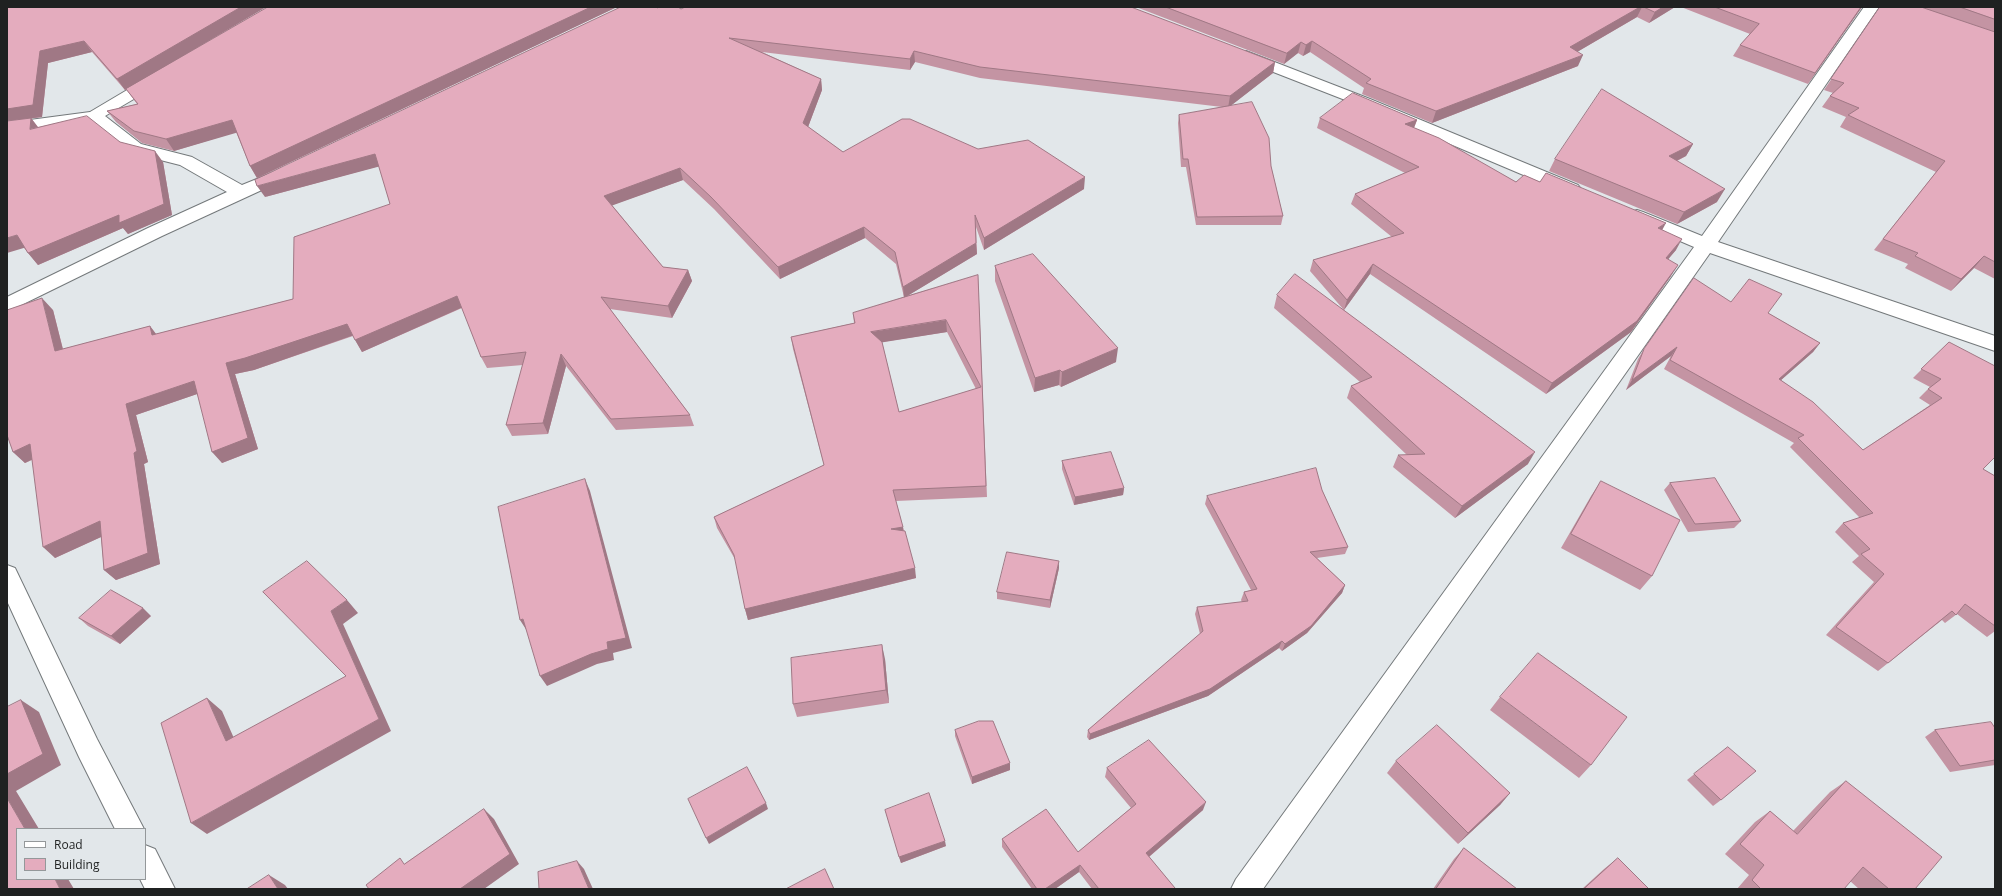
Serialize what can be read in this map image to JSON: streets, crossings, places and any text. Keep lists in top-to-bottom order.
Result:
{
  "legend": ["Road", "Building"]
}
